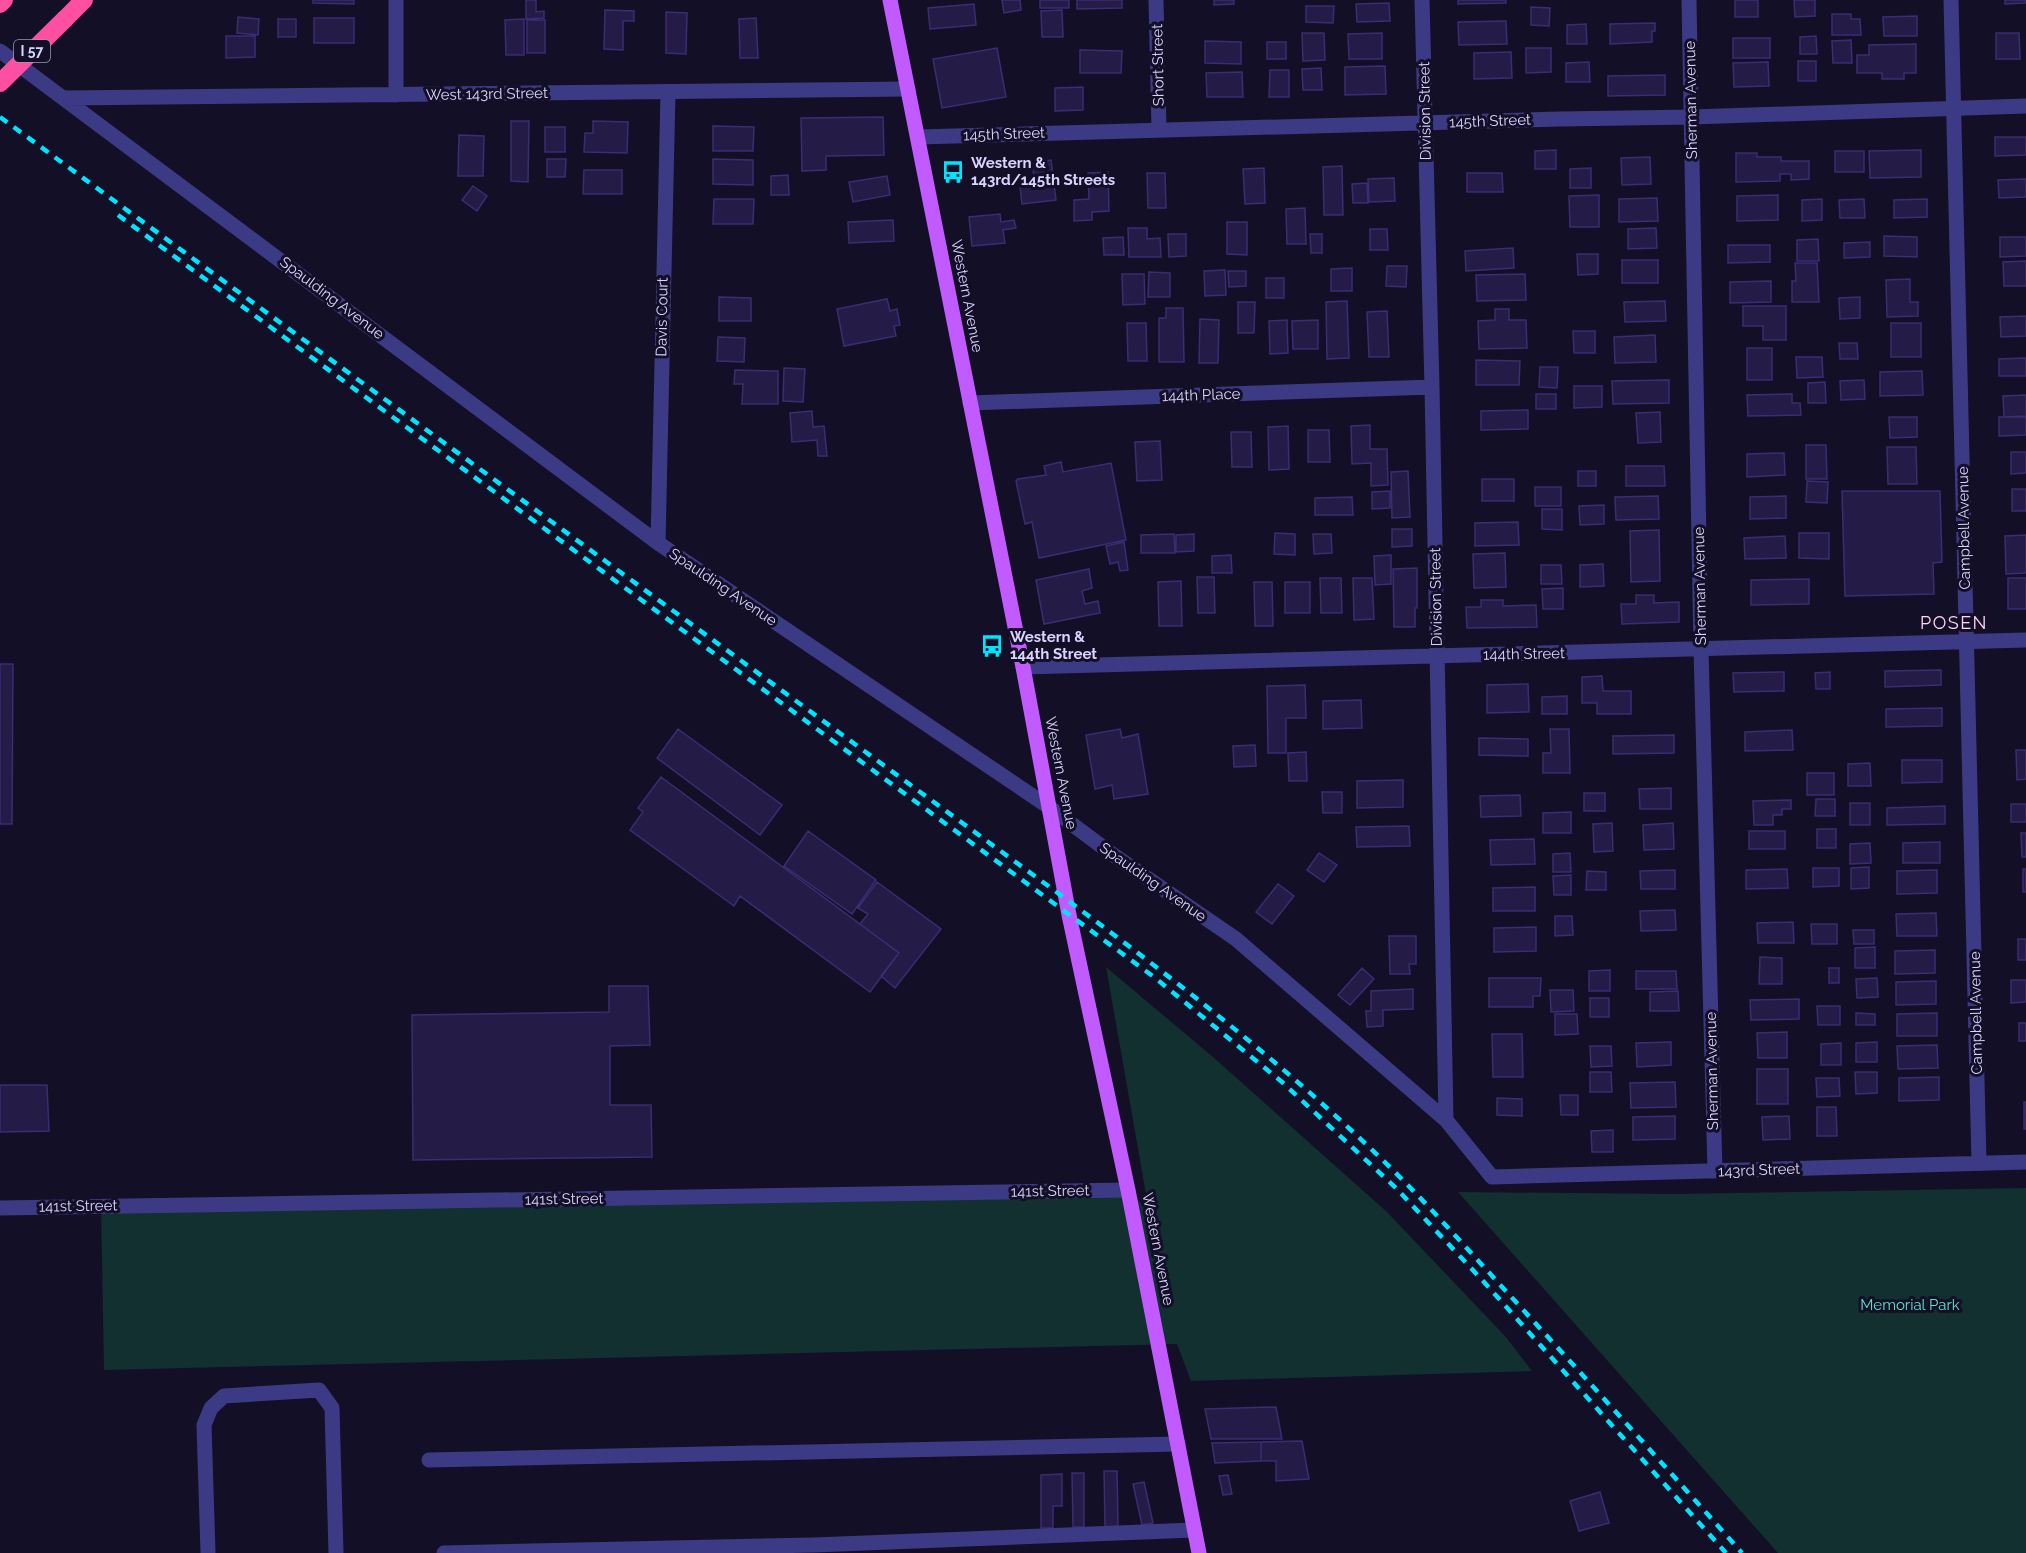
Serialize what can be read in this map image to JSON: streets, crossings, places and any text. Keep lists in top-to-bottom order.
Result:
{
  "streets": {
    "highway": ["I 57"],
    "main road": ["Western Avenue"],
    "street": [
      "Short Street",
      "West 143rd Street",
      "Sherman Avenue",
      "Division Street",
      "145th Street",
      "Spaulding Avenue",
      "Davis Court",
      "144th Place",
      "Campbell Avenue",
      "144th Street",
      "143rd Street",
      "141st Street"
    ]
  },
  "crossings": [
    ["Short Street", "145th Street"],
    ["West 143rd Street", "Western Avenue"],
    ["West 143rd Street", "Spaulding Avenue"],
    ["West 143rd Street", "Davis Court"],
    ["Sherman Avenue", "145th Street"],
    ["Sherman Avenue", "144th Street"],
    ["Sherman Avenue", "143rd Street"],
    ["Division Street", "145th Street"],
    ["Division Street", "Spaulding Avenue"],
    ["Division Street", "144th Place"],
    ["Division Street", "144th Street"],
    ["Division Street", "143rd Street"],
    ["145th Street", "Western Avenue"],
    ["145th Street", "Campbell Avenue"],
    ["Western Avenue", "Spaulding Avenue"],
    ["Western Avenue", "144th Place"],
    ["Western Avenue", "144th Street"],
    ["Western Avenue", "141st Street"],
    ["Spaulding Avenue", "Davis Court"],
    ["Spaulding Avenue", "143rd Street"],
    ["Campbell Avenue", "144th Street"],
    ["Campbell Avenue", "143rd Street"]
  ],
  "districts": ["POSEN"],
  "parks": ["Memorial Park"],
  "places": {
    "bus stop": ["Western & 143rd/145th Streets", "Western & 144th Street"]
  }
}
